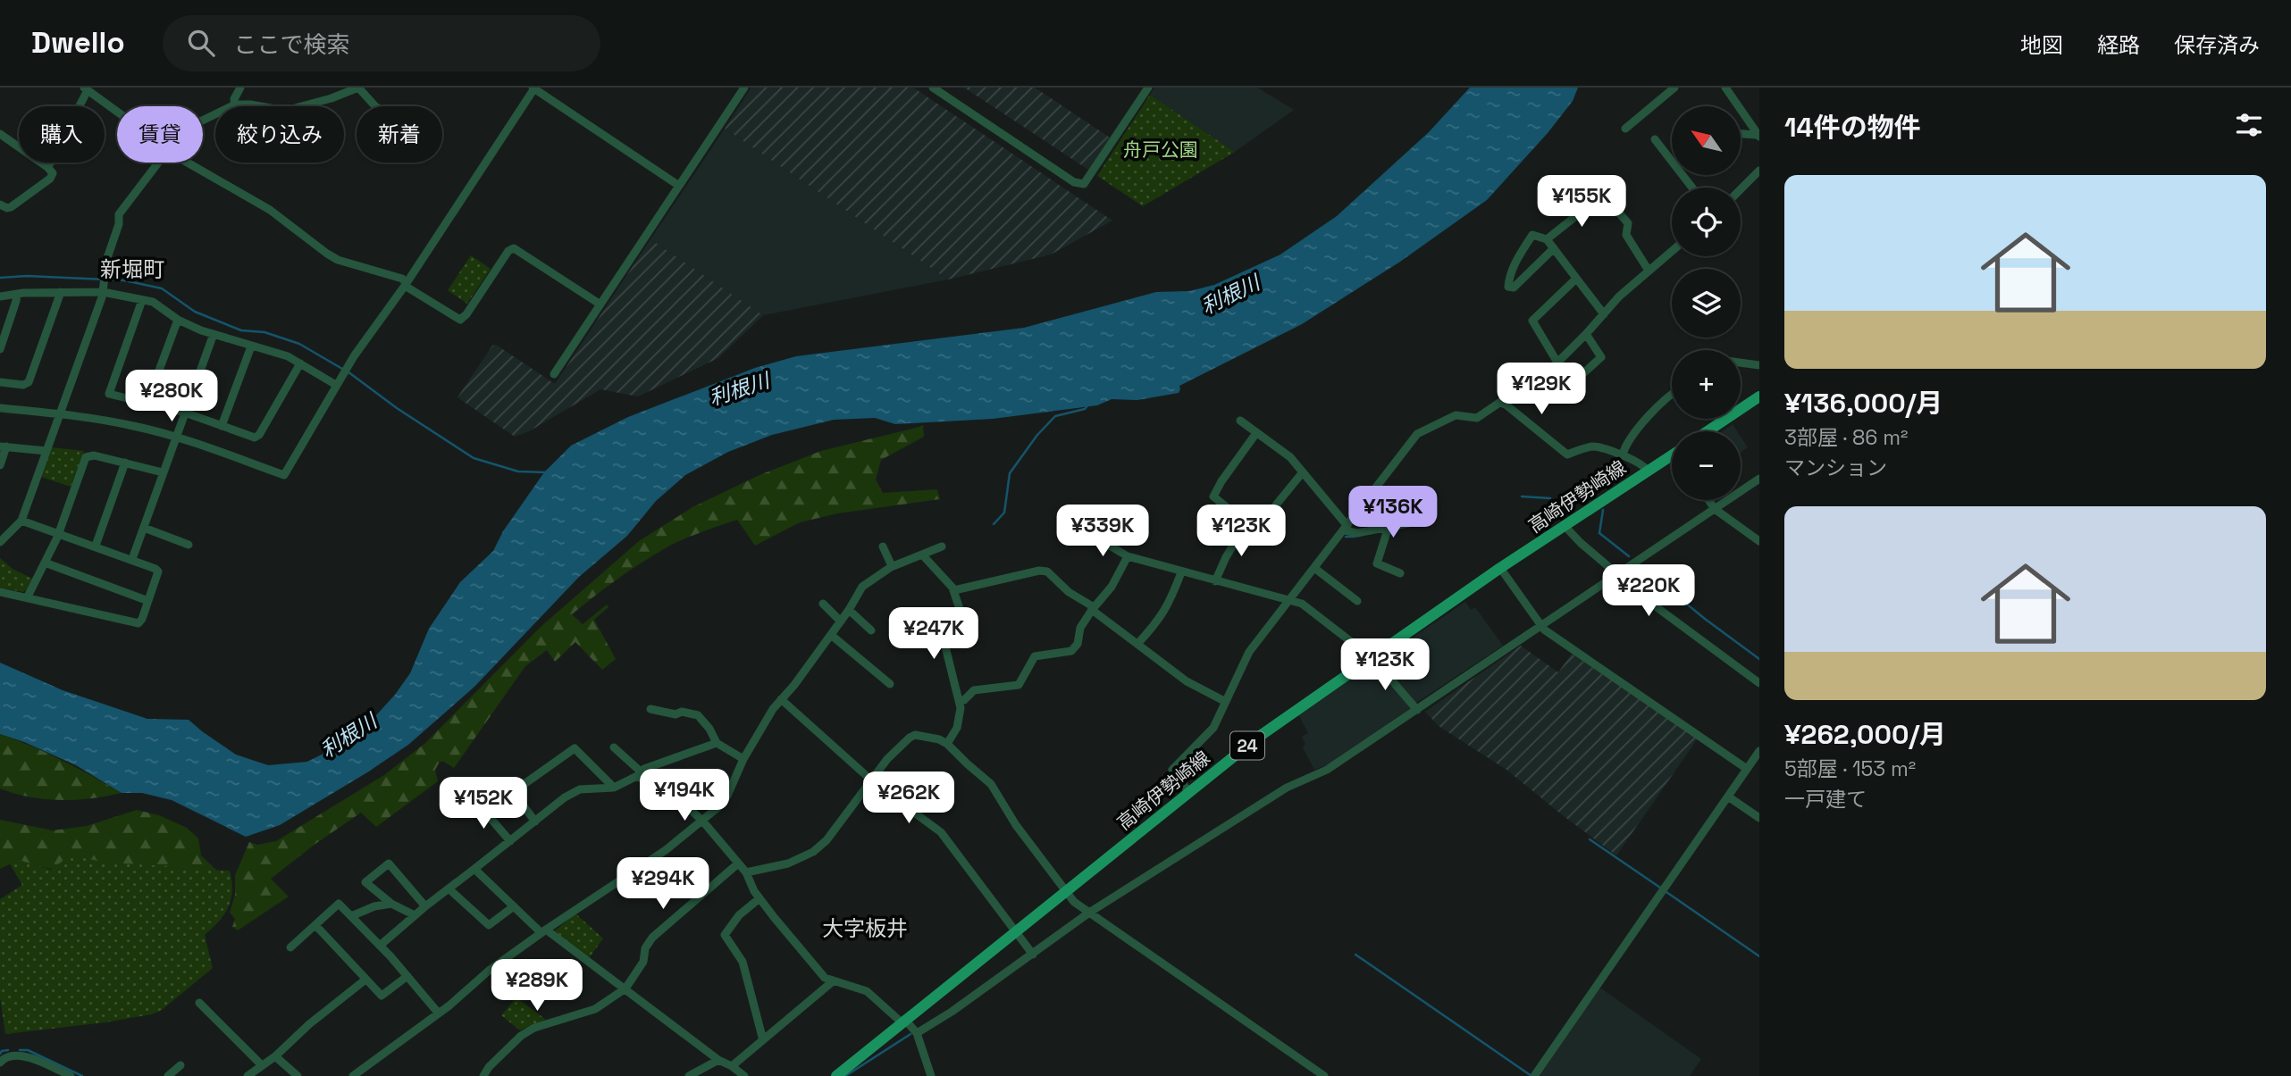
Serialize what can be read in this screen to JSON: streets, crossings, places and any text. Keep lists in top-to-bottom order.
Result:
{
  "streets": {
    "main road": ["高崎伊勢崎線", "24"]
  },
  "districts": ["新堀町", "大字板井"],
  "water": ["利根川"],
  "parks": ["舟戸公園"],
  "north": "top left",
  "page": {
    "header": "Dwello",
    "search": "ここで検索",
    "nav": ["地図", "経路", "保存済み"],
    "heading": "14件の物件",
    "map_buttons": ["+", "−"],
    "chip": [
      "購入",
      "賃貸",
      "絞り込み",
      "新着"
    ],
    "list": [
      {
        "name": "¥136,000/月",
        "note": "3部屋 · 86 m² · マンション"
      },
      {
        "name": "¥262,000/月",
        "note": "5部屋 · 153 m² · 一戸建て"
      }
    ],
    "price": [
      "¥155K",
      "¥129K",
      "¥280K",
      "¥136K",
      "¥339K",
      "¥123K",
      "¥220K",
      "¥247K",
      "¥123K",
      "¥194K",
      "¥262K",
      "¥152K",
      "¥294K",
      "¥289K"
    ]
  }
}
